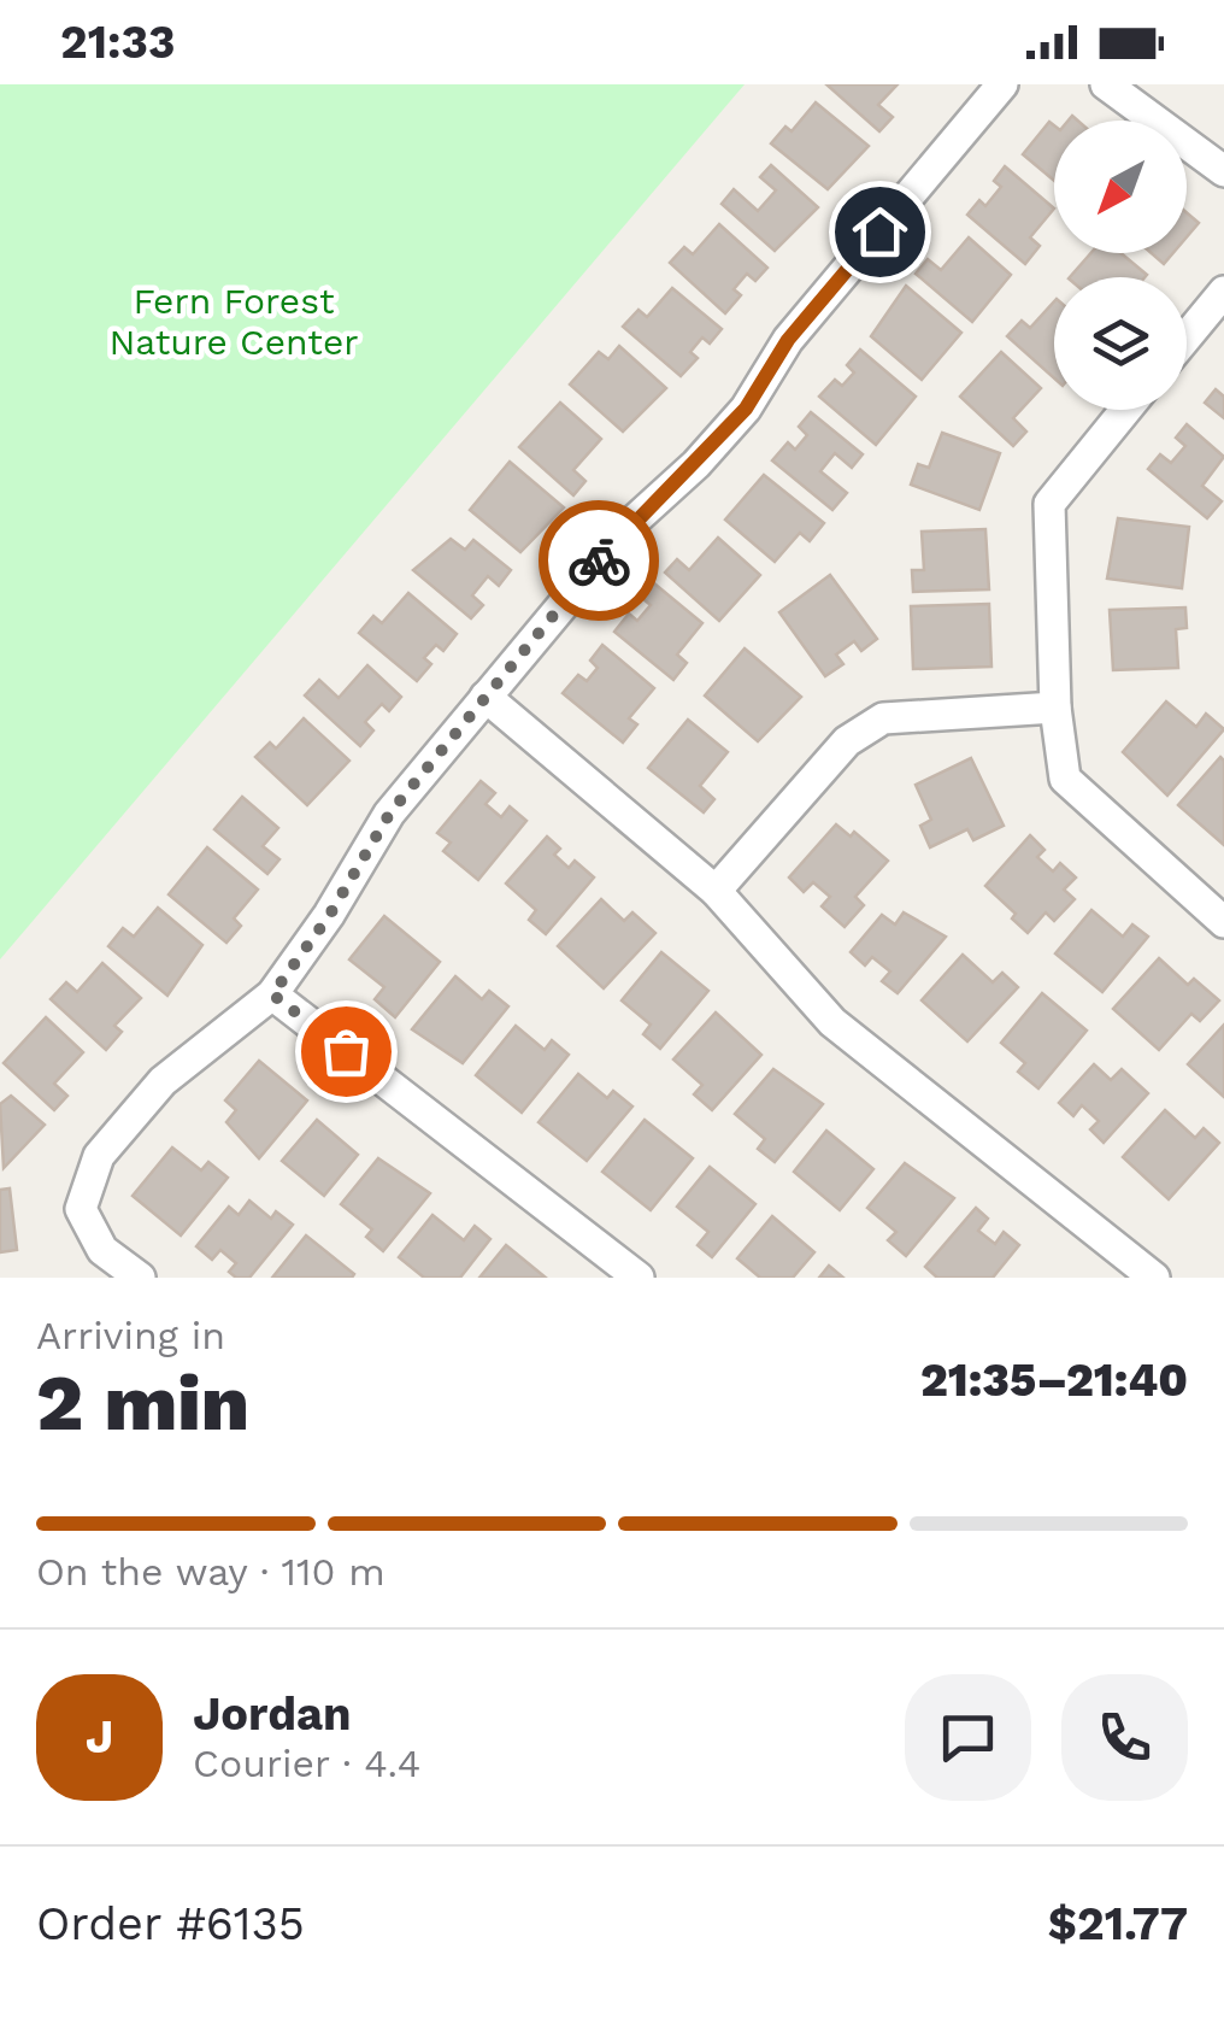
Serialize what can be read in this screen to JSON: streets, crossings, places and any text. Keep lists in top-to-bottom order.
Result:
{
  "parks": ["Fern Forest Nature Center"],
  "north": "bottom left",
  "page": {
    "status": "21:33",
    "heading": ["2 min", "Arriving in", "21:35–21:40"],
    "panel": [
      "Jordan",
      "Courier · 4.4",
      "Order #6135",
      "$21.77"
    ],
    "bar": "On the way · 110 m",
    "round": "J"
  }
}
